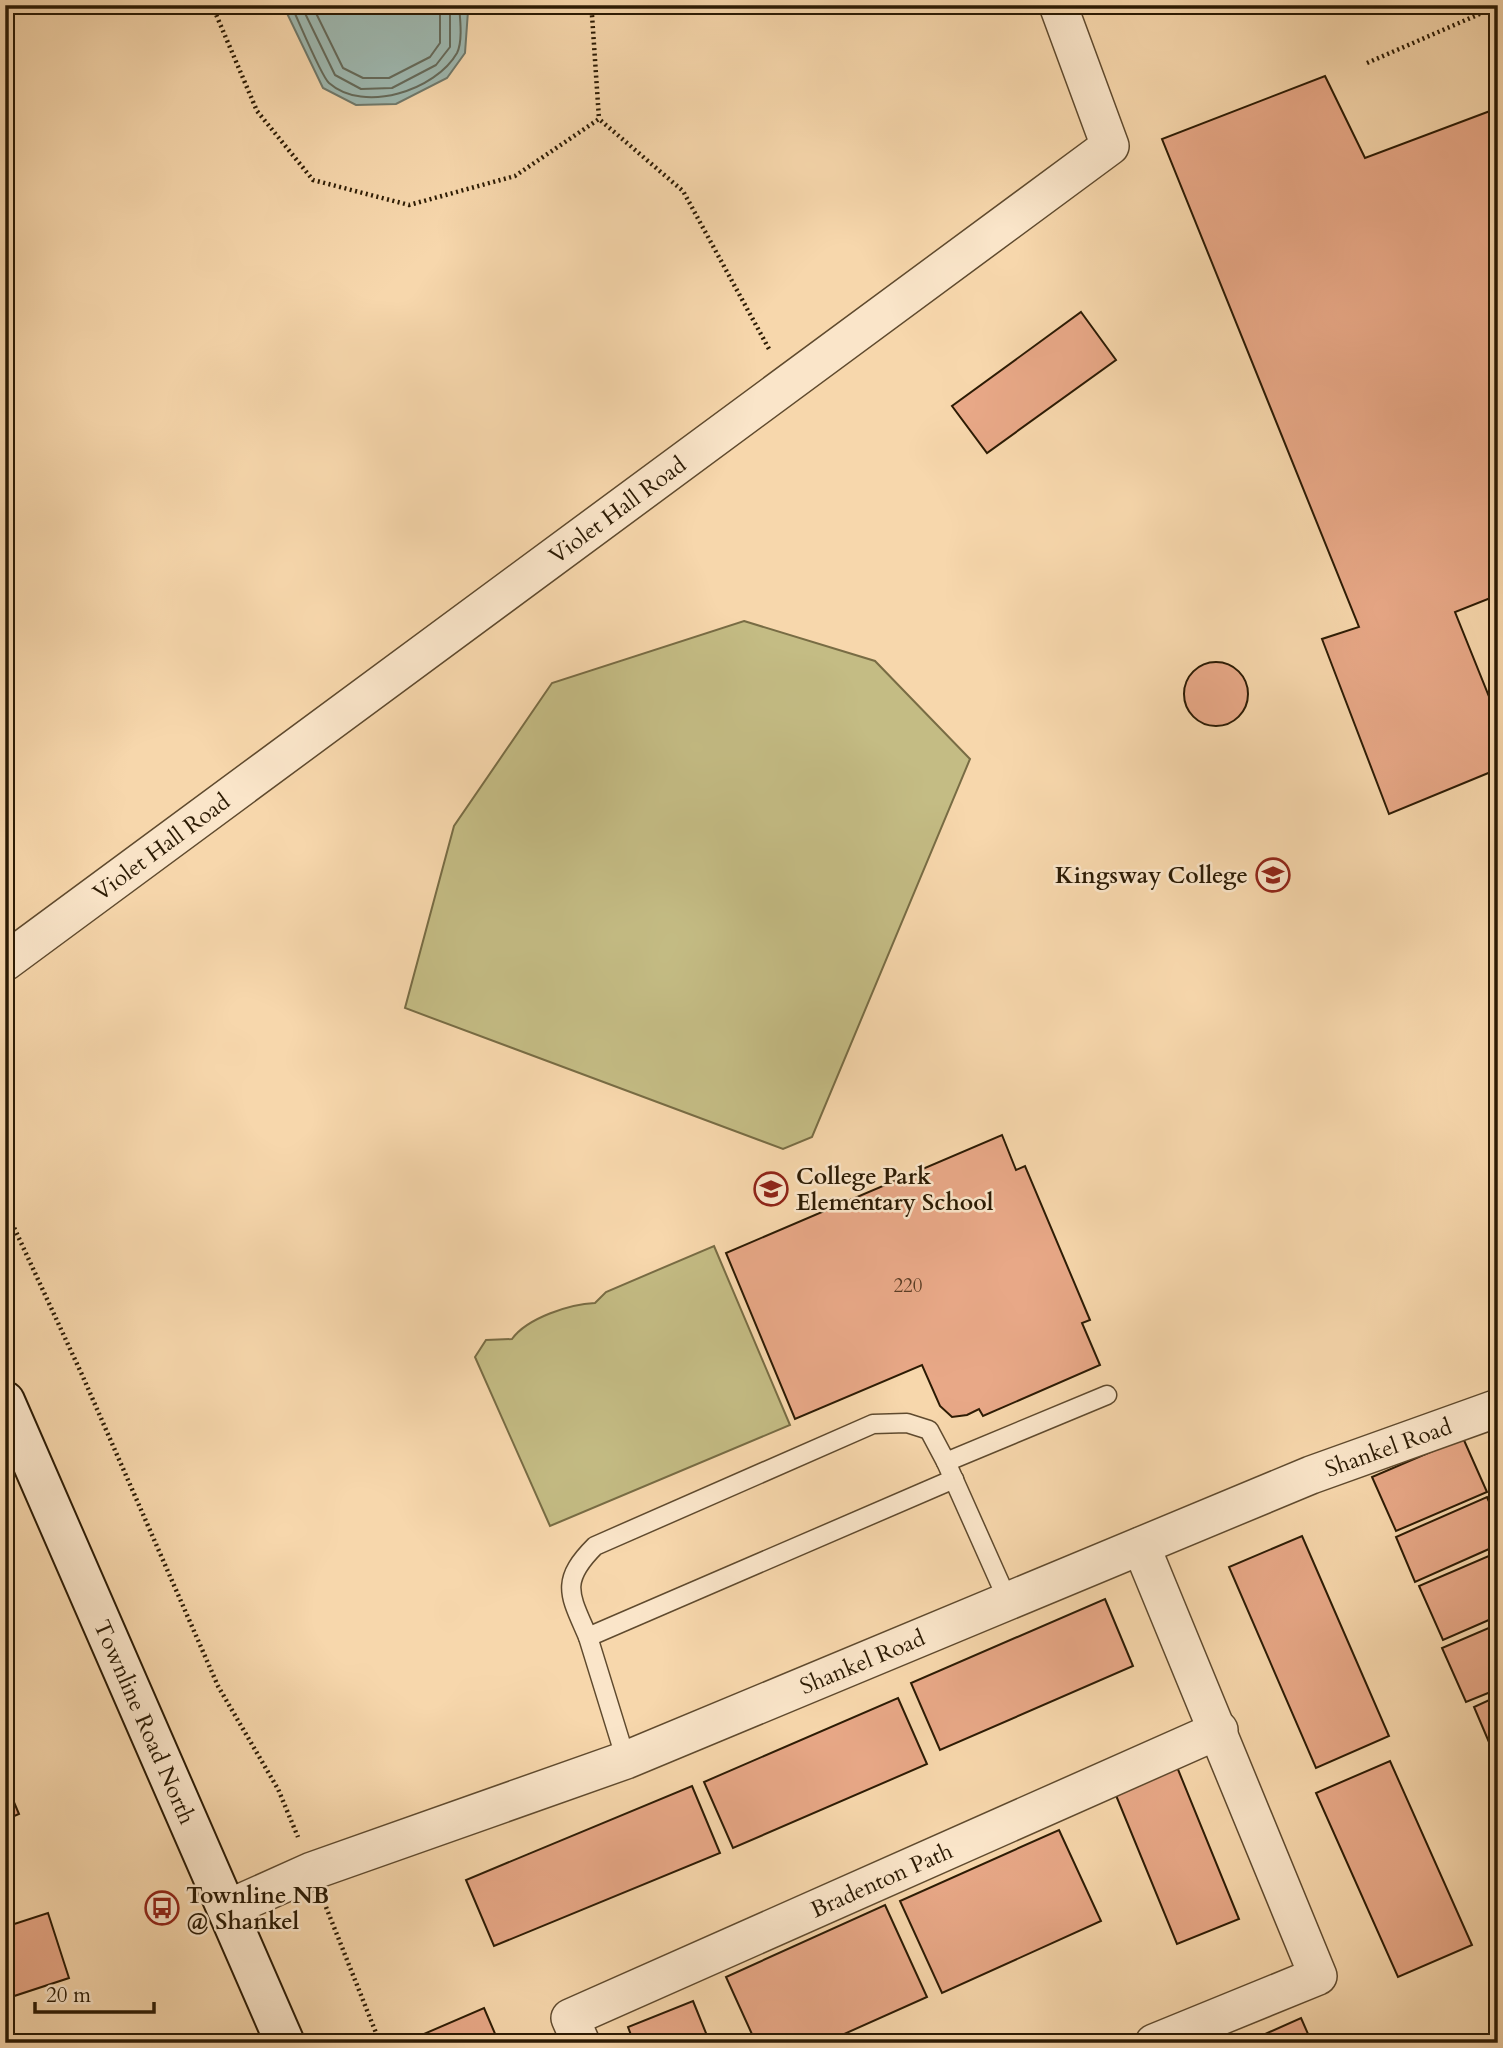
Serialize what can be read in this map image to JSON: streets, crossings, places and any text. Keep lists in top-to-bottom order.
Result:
{
  "streets": {
    "main road": ["Townline Road North"],
    "street": ["Violet Hall Road", "Shankel Road", "Bradenton Path"]
  },
  "crossings": [
    ["Shankel Road", "Townline Road North"]
  ],
  "places": {
    "school or university": ["Kingsway College", "College Park Elementary School"],
    "bus stop": ["Townline NB @ Shankel"]
  },
  "house_numbers": ["220"],
  "scale_bar": "20 m"
}
